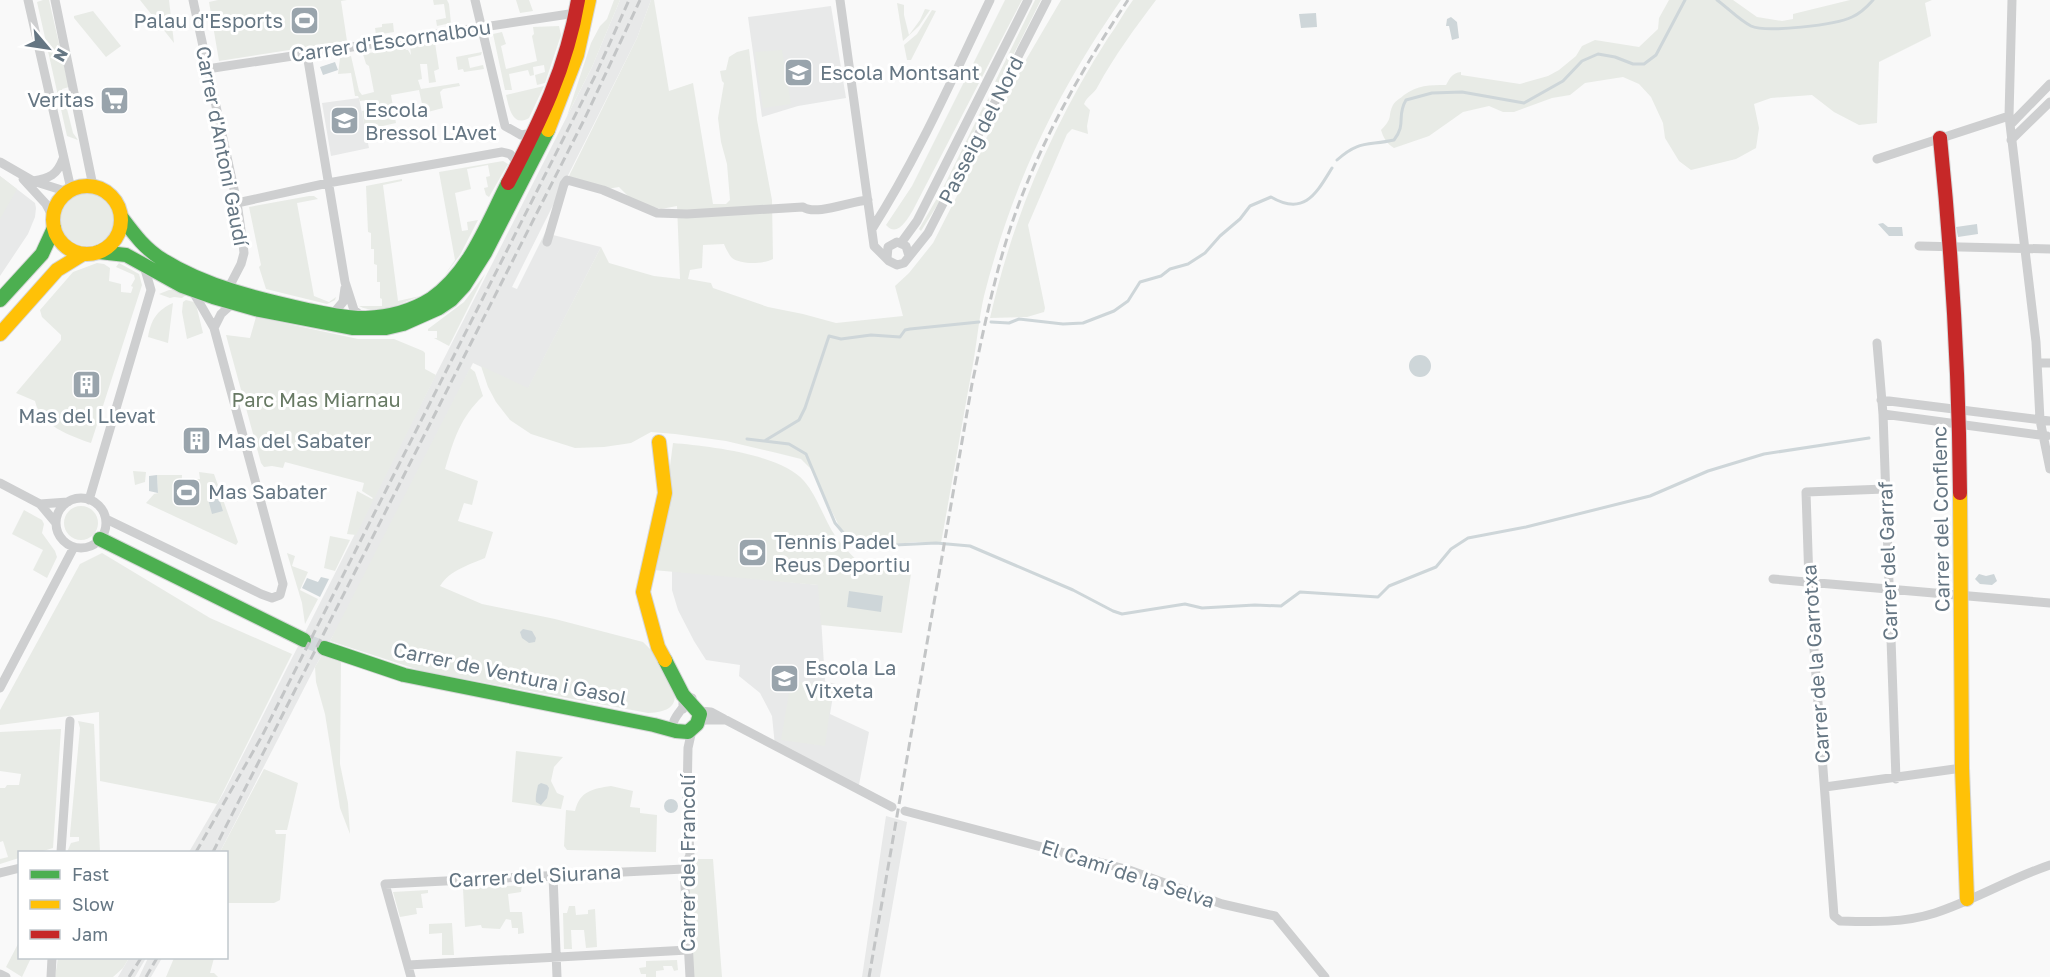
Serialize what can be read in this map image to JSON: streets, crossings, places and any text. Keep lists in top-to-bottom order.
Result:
{
  "streets": {
    "main road": ["Carrer del Conflenc", "Carrer de Ventura i Gasol"],
    "street": [
      "Carrer d'Escornalbou",
      "Passeig del Nord",
      "Carrer d'Antoni Gaudí",
      "Carrer del Garraf",
      "Carrer de la Garrotxa",
      "Carrer del Francolí",
      "El Camí de la Selva",
      "Carrer del Siurana"
    ]
  },
  "crossings": [
    ["Carrer d'Escornalbou", "Carrer d'Antoni Gaudí"],
    ["Carrer del Conflenc", "Carrer de la Garrotxa"],
    ["Carrer del Garraf", "Carrer de la Garrotxa"],
    ["Carrer de Ventura i Gasol", "Carrer del Francolí"],
    ["Carrer del Francolí", "Carrer del Siurana"]
  ],
  "parks": ["Parc Mas Miarnau"],
  "places": {
    "sports": ["Palau d'Esports", "Mas Sabater", "Tennis Padel Reus Deportiu"],
    "school or university": ["Escola Montsant", "Escola Bressol L'Avet", "Escola La Vitxeta"],
    "supermarket": ["Veritas"],
    "building": ["Mas del Llevat", "Mas del Sabater"]
  },
  "legend": ["Fast", "Slow", "Jam"],
  "north": "bottom right"
}
